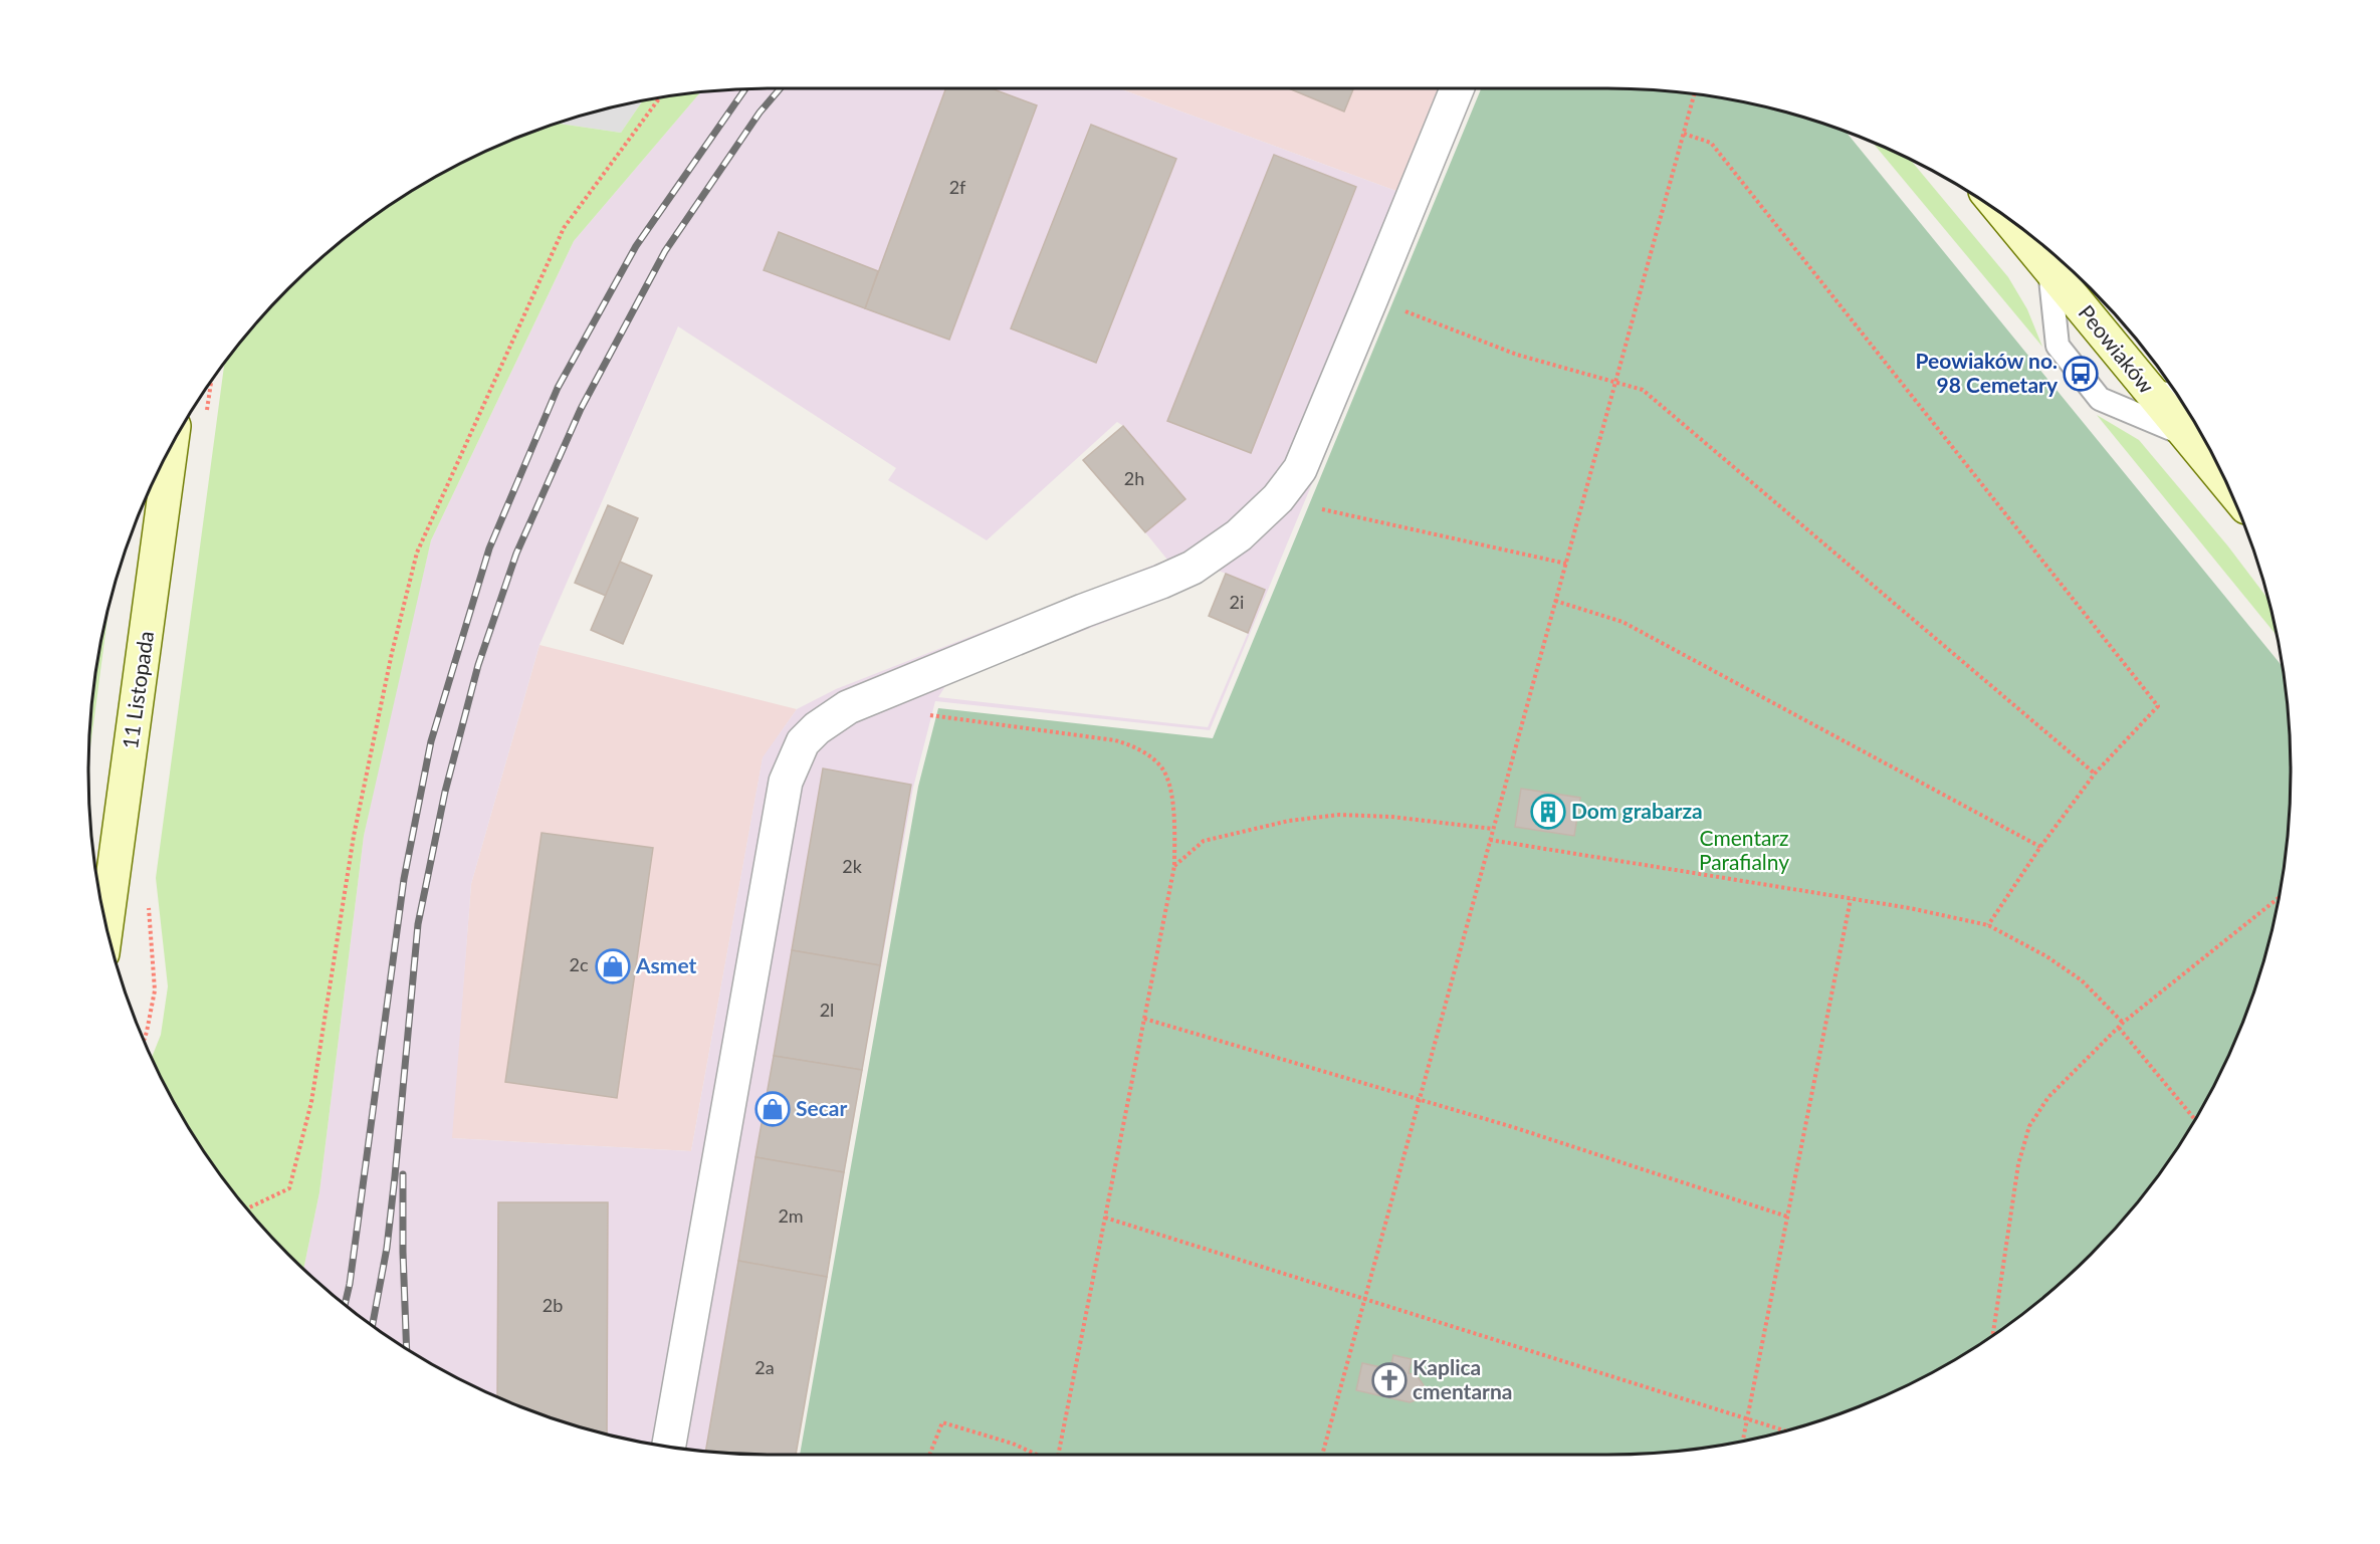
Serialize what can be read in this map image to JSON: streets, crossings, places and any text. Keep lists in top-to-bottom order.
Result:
{
  "streets": {
    "street": ["Peowiaków", "11 Listopada"]
  },
  "parks": ["Cmentarz Parafialny"],
  "places": {
    "bus stop": ["Peowiaków no. 98 Cemetary"],
    "building": ["Dom grabarza"],
    "shop": ["Asmet", "Secar"],
    "church": ["Kaplica cmentarna"]
  },
  "house_numbers": [
    "2f",
    "2h",
    "2i",
    "2k",
    "2c",
    "2l",
    "2m",
    "2b",
    "2a"
  ]
}
